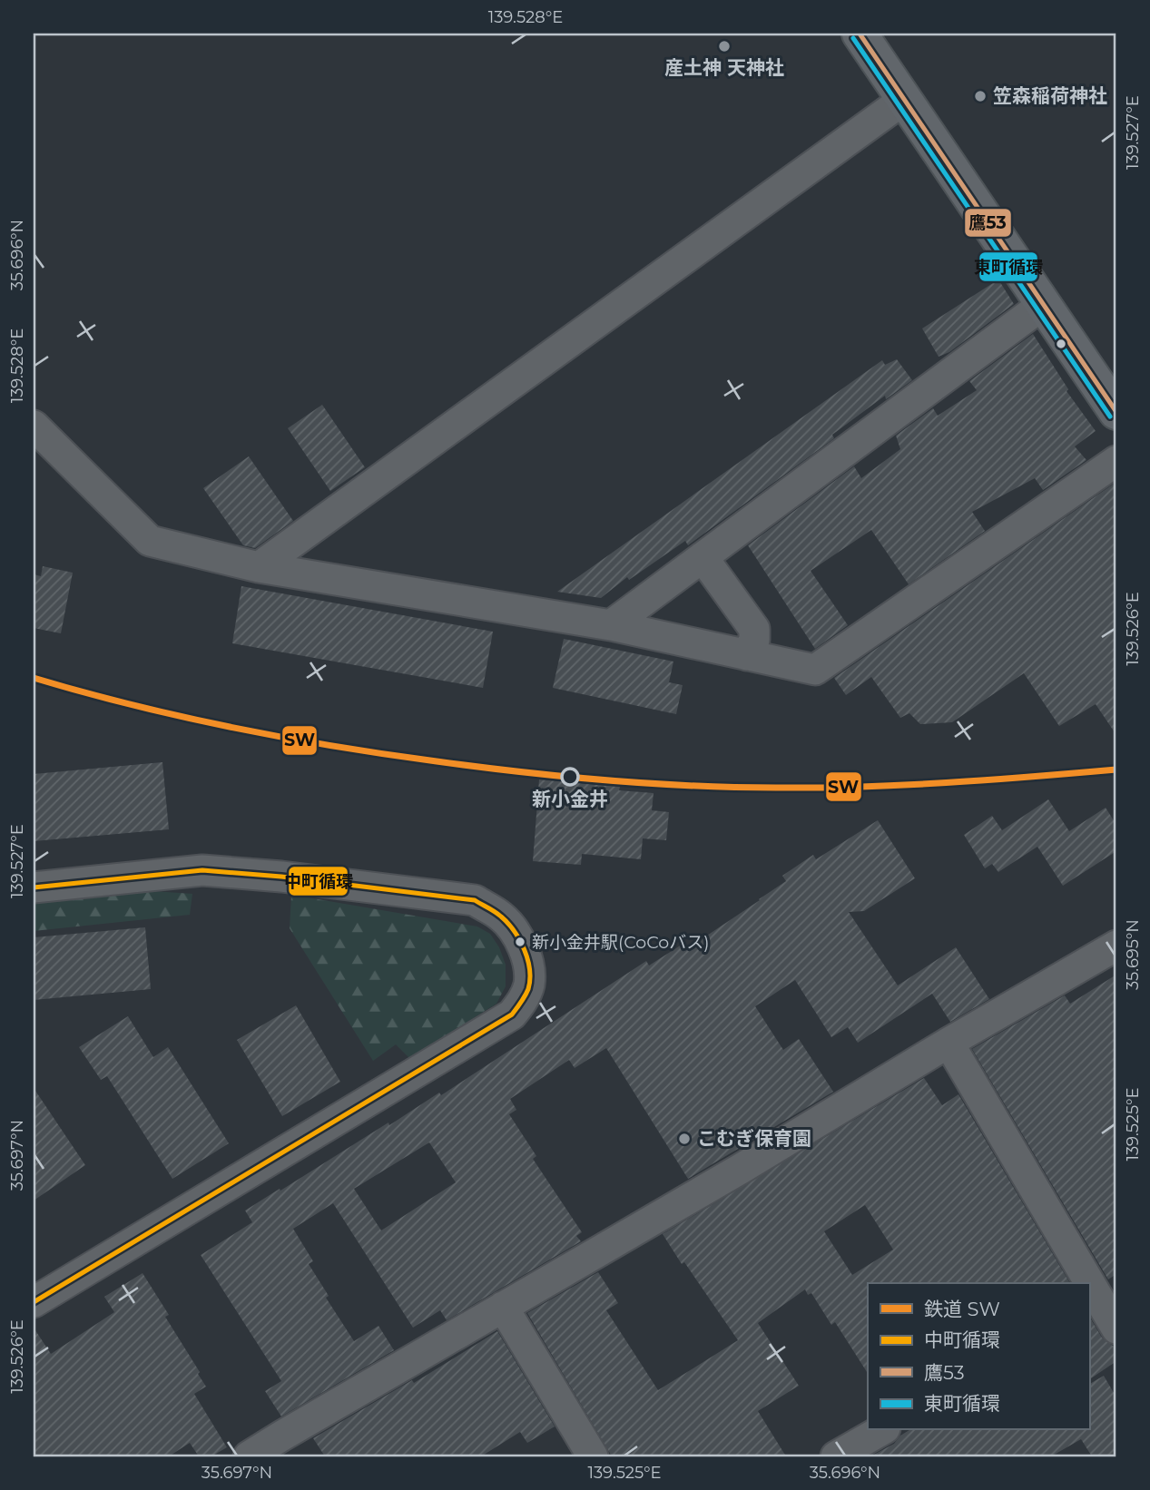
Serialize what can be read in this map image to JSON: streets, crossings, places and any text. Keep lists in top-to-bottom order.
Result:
{
  "places": [
    "産土神 天神社",
    "笠森稲荷神社",
    "新小金井",
    "新小金井駅(CoCoバス)",
    "こむぎ保育園"
  ],
  "lines": [
    "transit line 鷹53",
    "transit line 東町循環",
    "rail line SW",
    "transit line 中町循環"
  ],
  "legend": [
    "鉄道 SW",
    "中町循環",
    "鷹53",
    "東町循環"
  ],
  "coordinates": [
    "139.528°E",
    "139.527°E",
    "35.696°N",
    "139.526°E",
    "35.695°N",
    "139.525°E",
    "35.697°N"
  ]
}
